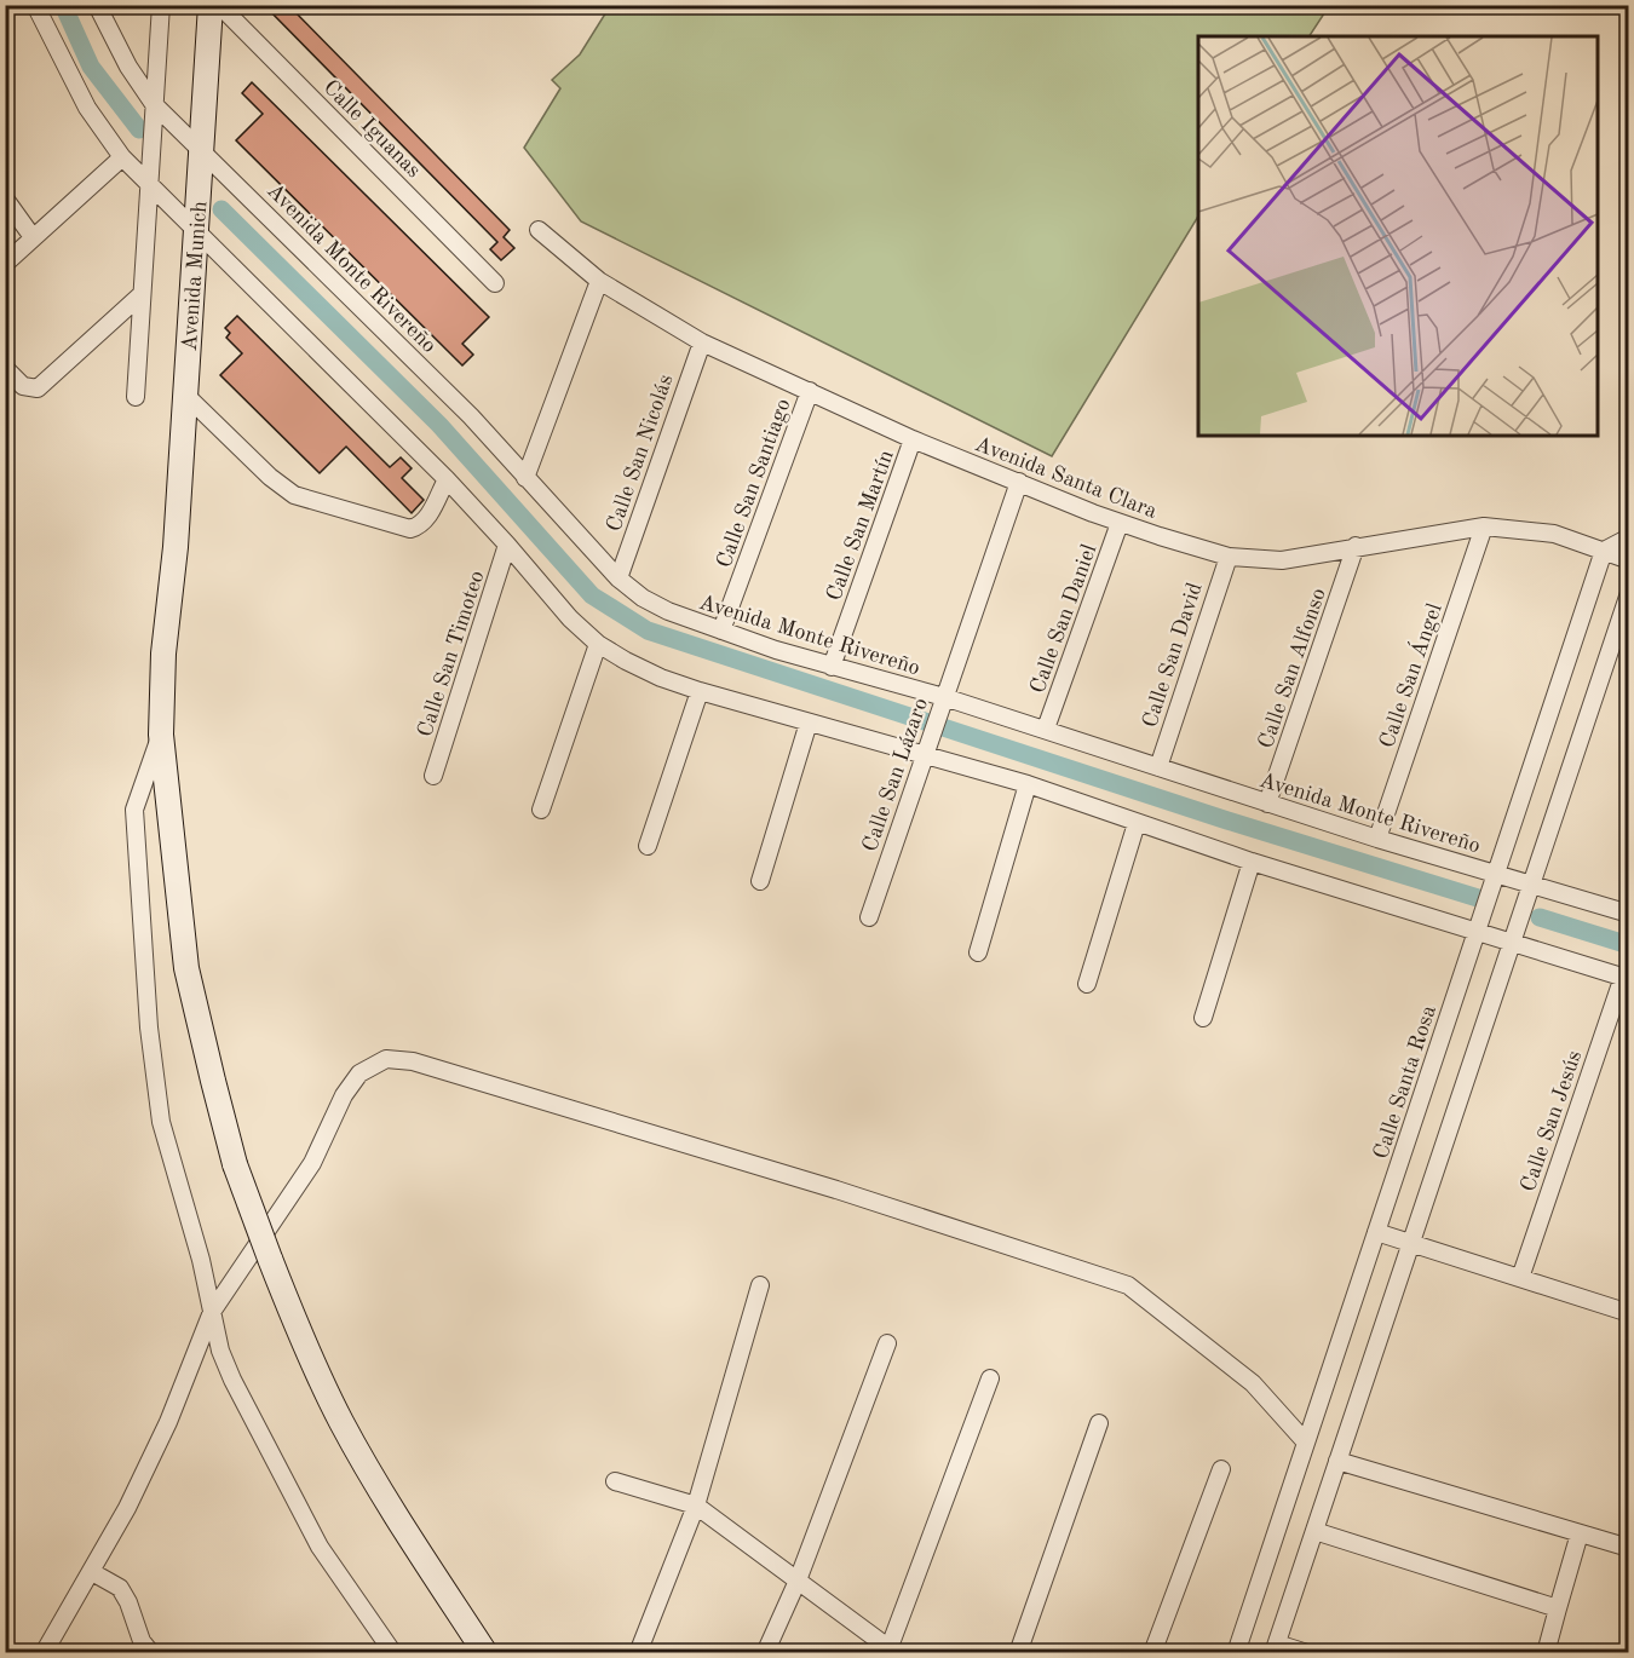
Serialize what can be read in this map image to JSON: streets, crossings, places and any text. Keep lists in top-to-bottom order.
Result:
{
  "streets": {
    "main road": ["Avenida Munich"],
    "street": [
      "Calle Iguanas",
      "Avenida Monte Rivereño",
      "Calle San Nicolás",
      "Avenida Santa Clara",
      "Calle San Santiago",
      "Calle San Martín",
      "Calle San Daniel",
      "Calle San Timoteo",
      "Calle San David",
      "Calle San Alfonso",
      "Calle San Ángel",
      "Calle San Lázaro",
      "Calle Santa Rosa",
      "Calle San Jesús"
    ]
  },
  "crossings": [
    ["Avenida Monte Rivereño", "Avenida Munich"],
    ["Avenida Monte Rivereño", "Calle San Nicolás"],
    ["Avenida Monte Rivereño", "Calle San Santiago"],
    ["Avenida Monte Rivereño", "Calle San Martín"],
    ["Avenida Monte Rivereño", "Calle San Daniel"],
    ["Avenida Monte Rivereño", "Calle San David"],
    ["Avenida Monte Rivereño", "Calle San Alfonso"],
    ["Avenida Monte Rivereño", "Calle San Ángel"],
    ["Avenida Monte Rivereño", "Calle San Lázaro"],
    ["Avenida Monte Rivereño", "Calle Santa Rosa"],
    ["Calle San Nicolás", "Avenida Santa Clara"],
    ["Avenida Santa Clara", "Calle San Santiago"],
    ["Avenida Santa Clara", "Calle San Martín"],
    ["Avenida Santa Clara", "Calle San Daniel"],
    ["Avenida Santa Clara", "Calle San David"],
    ["Avenida Santa Clara", "Calle San Alfonso"],
    ["Avenida Santa Clara", "Calle San Ángel"],
    ["Avenida Santa Clara", "Calle San Lázaro"],
    ["Avenida Santa Clara", "Calle Santa Rosa"]
  ]
}
